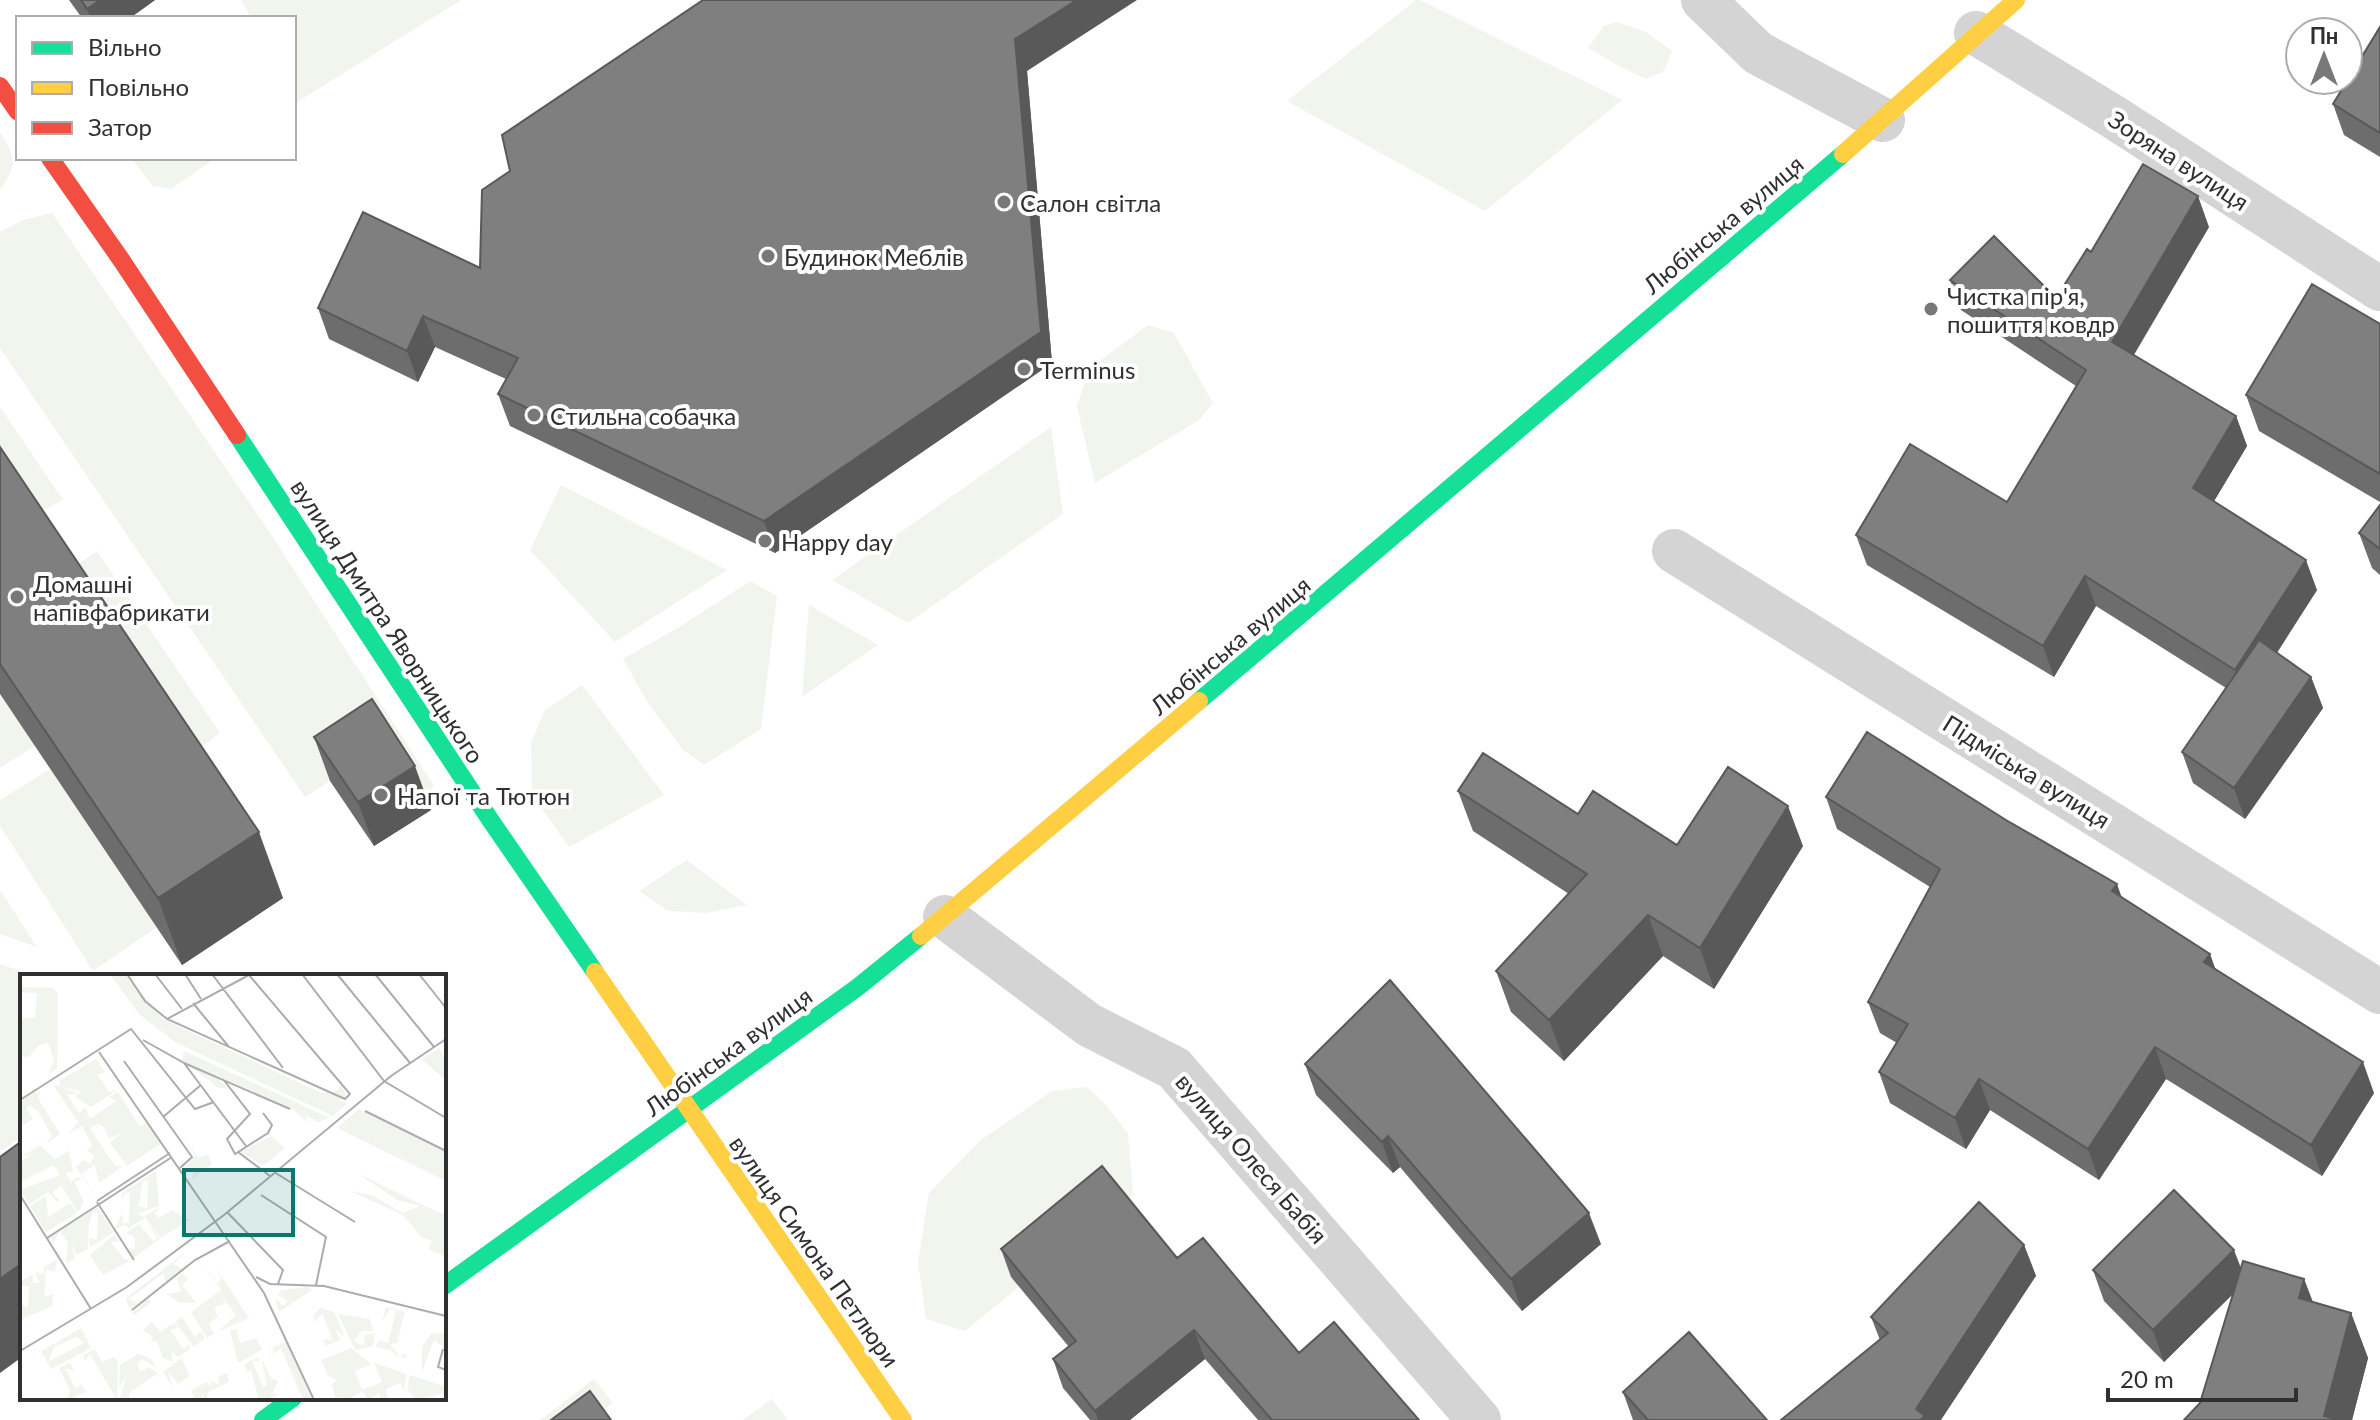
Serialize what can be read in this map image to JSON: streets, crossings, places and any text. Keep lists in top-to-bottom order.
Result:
{
  "streets": {
    "main road": ["Любінська вулиця", "вулиця Дмитра Яворницького", "вулиця Симона Петлюри"],
    "street": ["Зоряна вулиця", "Підміська вулиця", "вулиця Олеся Бабія"]
  },
  "crossings": [
    ["Зоряна вулиця", "Любінська вулиця"],
    ["Любінська вулиця", "вулиця Дмитра Яворницького"],
    ["Любінська вулиця", "вулиця Олеся Бабія"],
    ["Любінська вулиця", "вулиця Симона Петлюри"],
    ["вулиця Дмитра Яворницького", "вулиця Симона Петлюри"]
  ],
  "places": [
    "Салон світла",
    "Будинок Меблів",
    "Чистка пір'я, пошиття ковдр",
    "Terminus",
    "Стильна собачка",
    "Happy day",
    "Домашні напівфабрикати",
    "Напої та Тютюн"
  ],
  "legend": ["Вільно", "Повільно", "Затор"],
  "scale_bar": "20 m",
  "north": "top"
}
